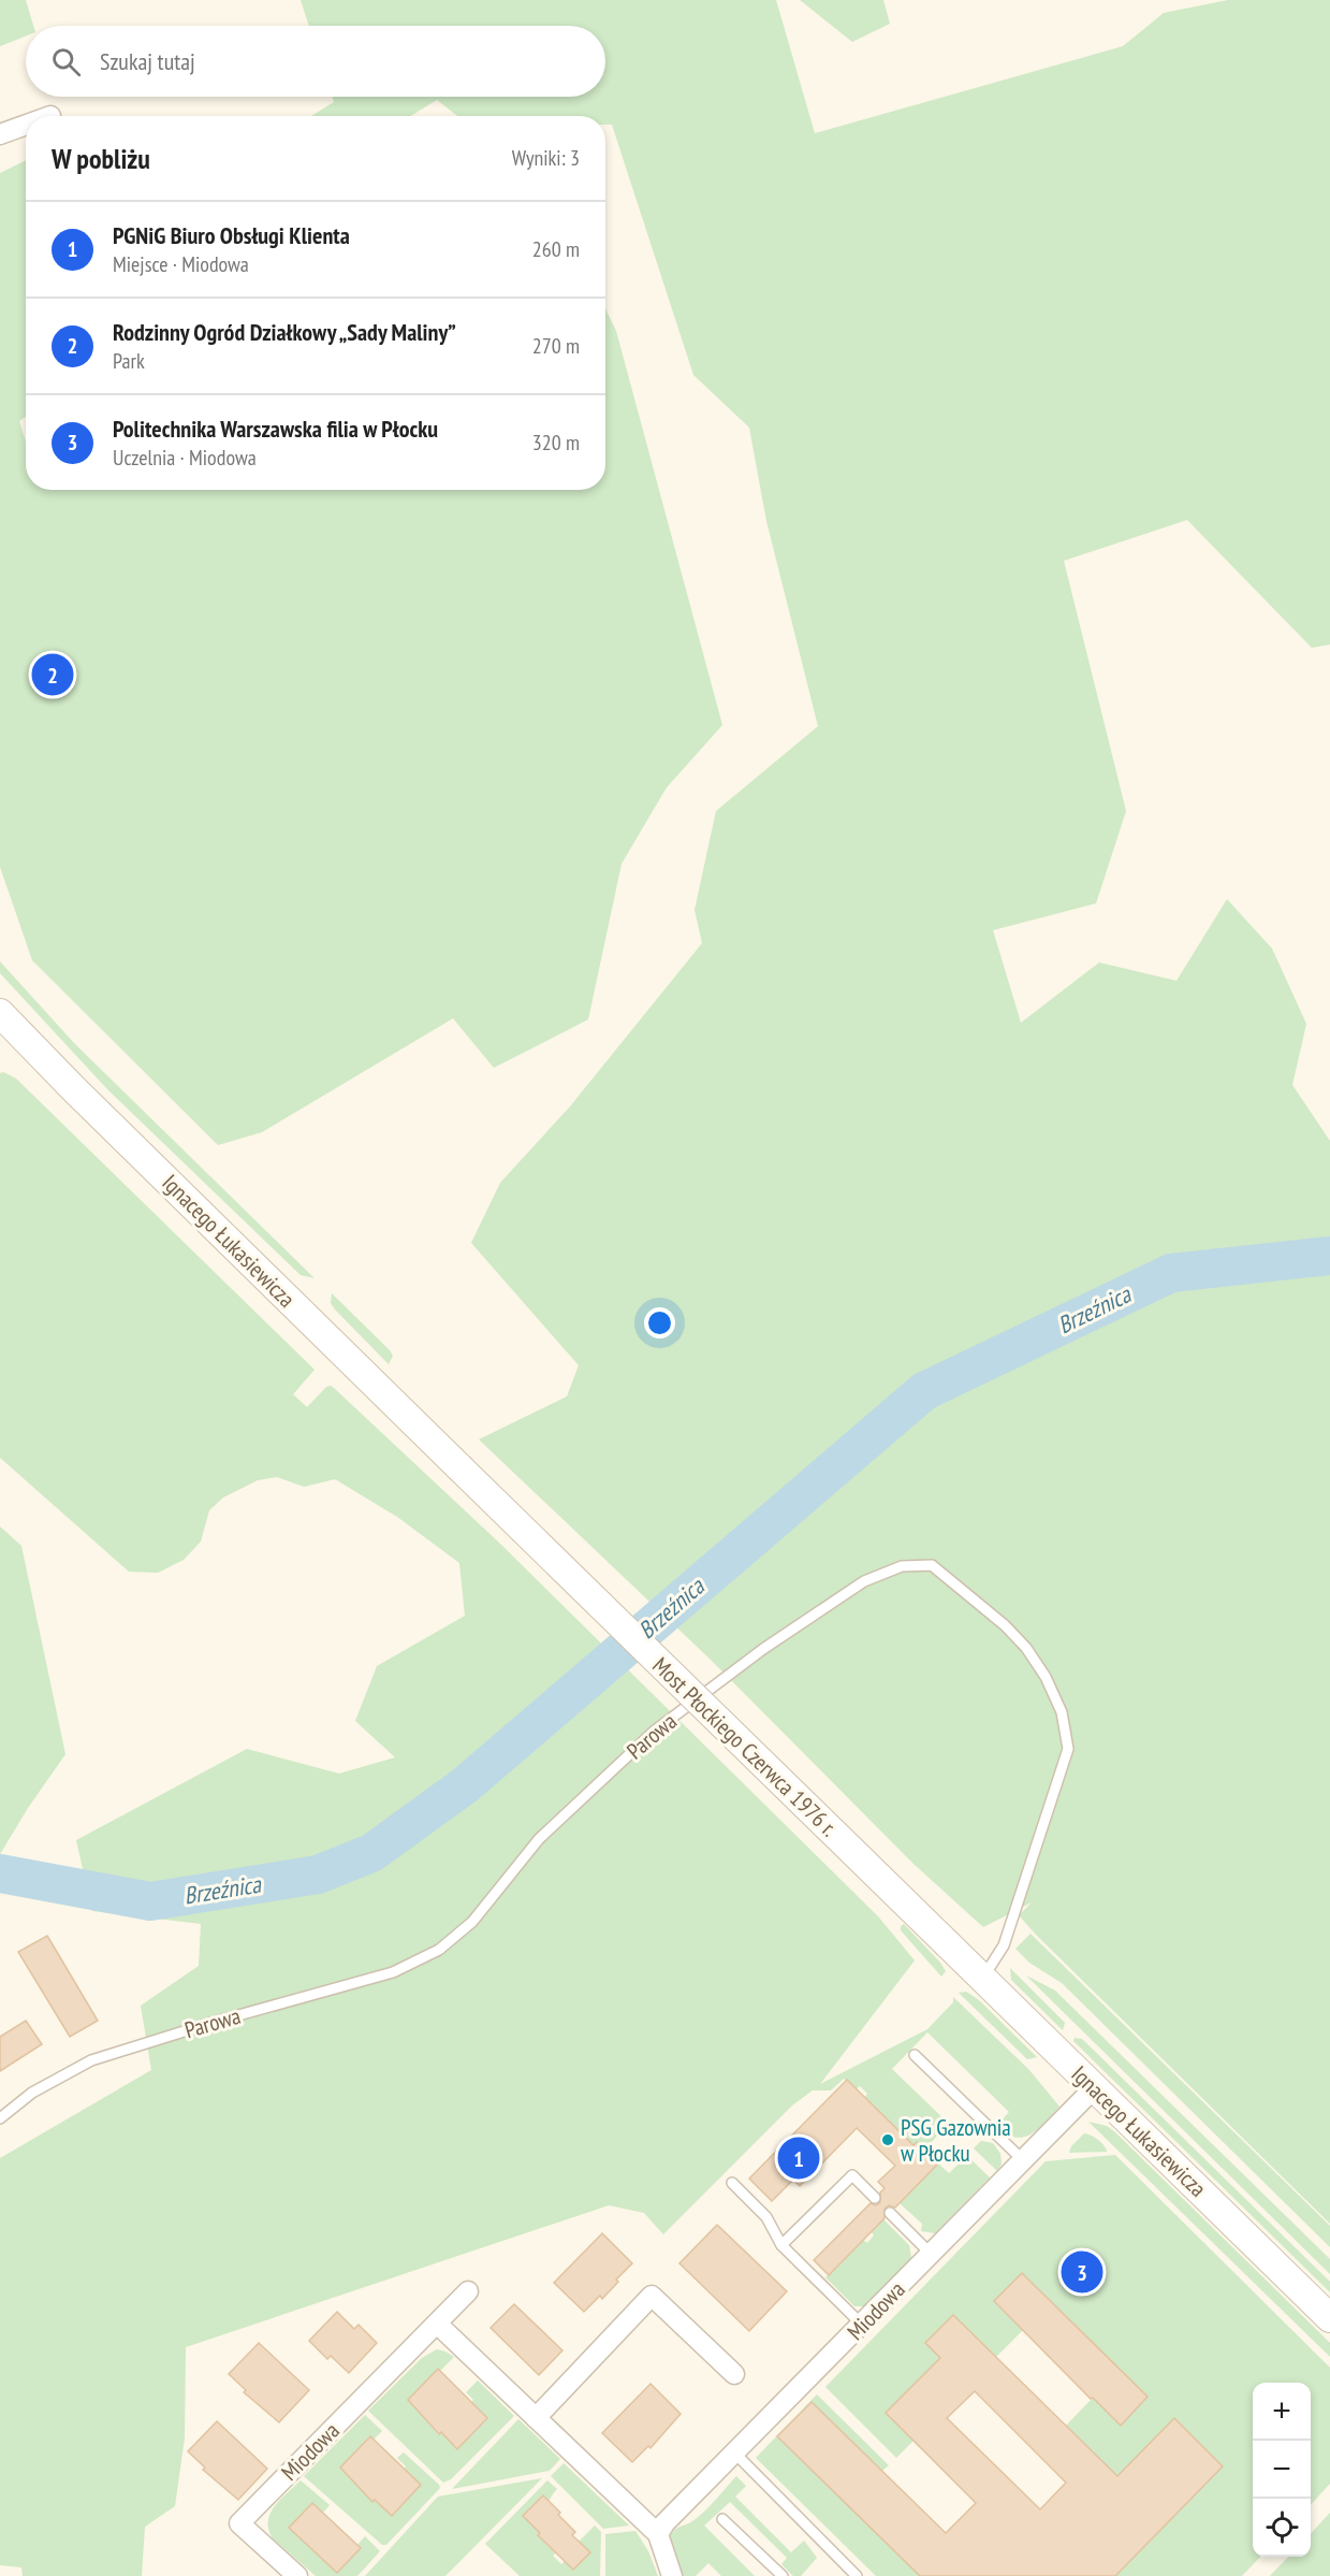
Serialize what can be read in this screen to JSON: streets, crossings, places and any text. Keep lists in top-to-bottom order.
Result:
{
  "streets": {
    "street": ["Ignacego Łukasiewicza", "Most Płockiego Czerwca 1976 r.", "Miodowa"],
    "lane": ["Parowa"]
  },
  "crossings": [
    ["Ignacego Łukasiewicza", "Parowa"],
    ["Ignacego Łukasiewicza", "Most Płockiego Czerwca 1976 r."],
    ["Ignacego Łukasiewicza", "Miodowa"]
  ],
  "water": ["Brzeźnica"],
  "places": ["PSG Gazownia w Płocku"],
  "page": {
    "search": "Szukaj tutaj",
    "heading": ["W pobliżu", "Wyniki: 3"],
    "list": [
      {
        "mark": "1",
        "name": "PGNiG Biuro Obsługi Klienta",
        "note": "Miejsce · Miodowa",
        "value": "260 m"
      },
      {
        "mark": "2",
        "name": "Rodzinny Ogród Działkowy „Sady Maliny”",
        "note": "Park",
        "value": "270 m"
      },
      {
        "mark": "3",
        "name": "Politechnika Warszawska filia w Płocku",
        "note": "Uczelnia · Miodowa",
        "value": "320 m"
      }
    ],
    "pins": ["2", "1", "3"],
    "map_buttons": ["+", "−"]
  }
}
